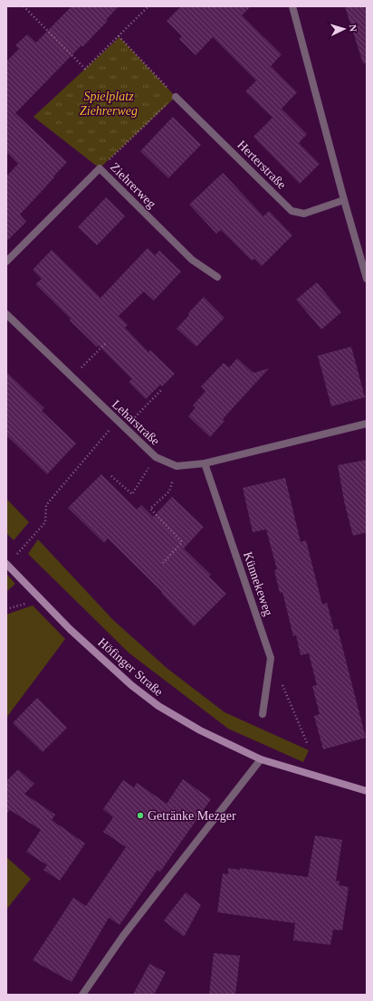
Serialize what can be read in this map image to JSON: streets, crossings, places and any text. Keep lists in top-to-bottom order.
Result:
{
  "streets": {
    "street": [
      "Herterstraße",
      "Ziehrerweg",
      "Leharstraße",
      "Künnekeweg",
      "Höfinger Straße"
    ]
  },
  "crossings": [
    ["Leharstraße", "Künnekeweg"]
  ],
  "parks": ["Spielplatz Ziehrerweg"],
  "places": ["Getränke Mezger"],
  "north": "right"
}
